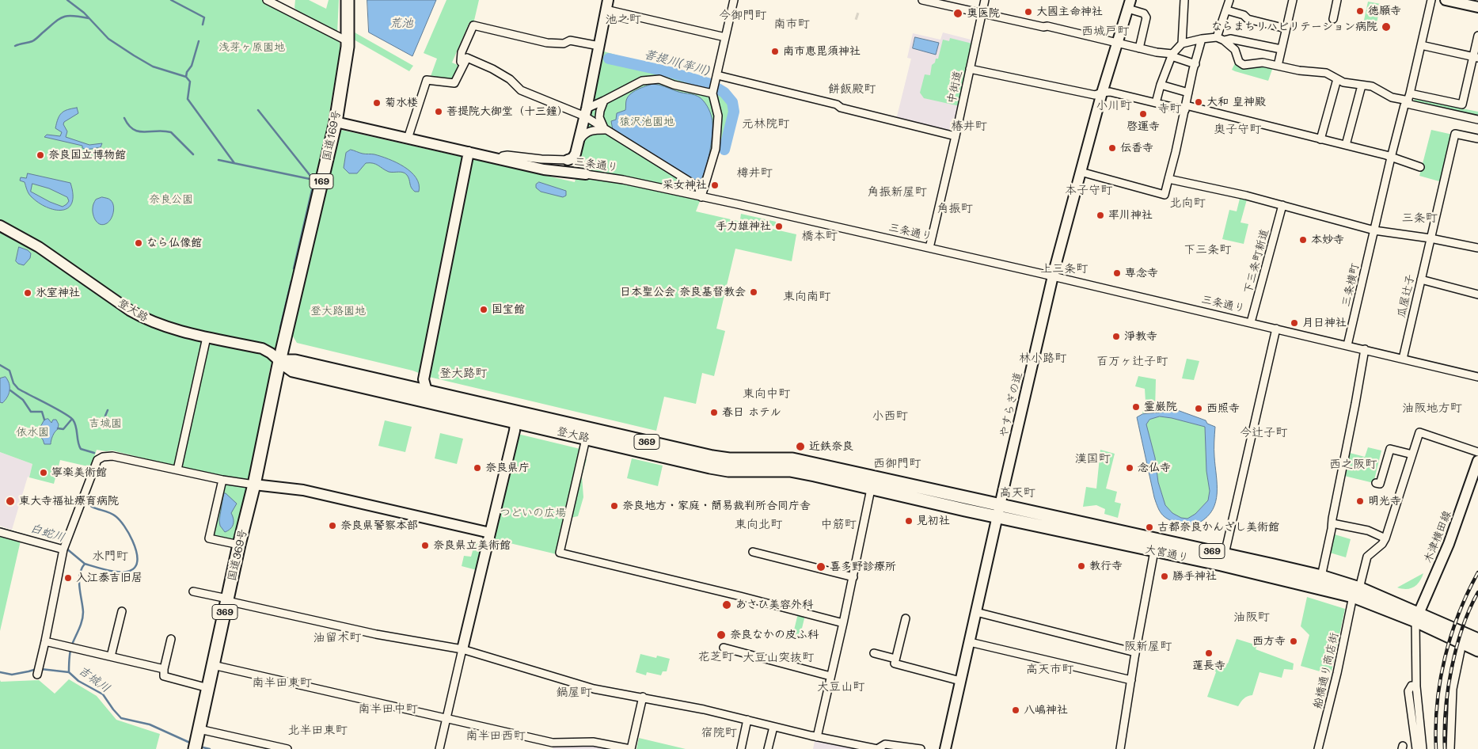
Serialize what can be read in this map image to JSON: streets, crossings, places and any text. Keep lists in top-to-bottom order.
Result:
{
  "streets": {
    "highway": [
      "国道169号",
      "169",
      "登大路",
      "369",
      "大宮通り",
      "国道369号"
    ],
    "street": [
      "中街道",
      "三条通り",
      "下三条町新道",
      "三条横町",
      "瓜屋辻子",
      "やすらぎの道",
      "木津横田線",
      "船橋通り商店街"
    ]
  },
  "crossings": [
    ["中街道", "三条通り"],
    ["国道169号", "三条通り"],
    ["国道169号", "登大路"],
    ["国道169号", "国道369号"],
    ["三条通り", "下三条町新道"],
    ["三条通り", "三条横町"],
    ["三条通り", "瓜屋辻子"],
    ["三条通り", "やすらぎの道"],
    ["登大路", "大宮通り"],
    ["登大路", "国道369号"],
    ["やすらぎの道", "大宮通り"],
    ["木津横田線", "大宮通り"],
    ["大宮通り", "船橋通り商店街"]
  ],
  "districts": [
    "今御門町",
    "池之町",
    "南市町",
    "西城戸町",
    "餅飯殿町",
    "小川町",
    "寺町",
    "元林院町",
    "椿井町",
    "奥子守町",
    "樽井町",
    "本子守町",
    "角振新屋町",
    "北向町",
    "角振町",
    "三条町",
    "橋本町",
    "下三条町",
    "上三条町",
    "東向南町",
    "林小路町",
    "百万ヶ辻子町",
    "登大路町",
    "東向中町",
    "油阪地方町",
    "小西町",
    "今辻子町",
    "漢国町",
    "西御門町",
    "西之阪町",
    "高天町",
    "東向北町",
    "中筋町",
    "水門町",
    "油阪町",
    "油留木町",
    "阪新屋町",
    "花芝町",
    "大豆山突抜町",
    "高天市町",
    "南半田東町",
    "大豆山町",
    "鍋屋町",
    "南半田中町",
    "北半田東町",
    "宿院町",
    "南半田西町"
  ],
  "water": [
    "荒池",
    "菩提川(率川)",
    "白蛇川",
    "吉城川"
  ],
  "parks": [
    "浅芽ヶ原園地",
    "猿沢池園地",
    "奈良公園",
    "登大路園地",
    "吉城園",
    "依水園",
    "つどいの広場"
  ],
  "places": [
    "徳願寺",
    "大國主命神社",
    "奥医院",
    "ならまちリハビリテーション病院",
    "南市恵毘須神社",
    "大和 皇神殿",
    "菊水楼",
    "菩提院大御堂（十三鐘）",
    "啓運寺",
    "伝香寺",
    "奈良国立博物館",
    "采女神社",
    "率川神社",
    "手力雄神社",
    "本妙寺",
    "なら仏像館",
    "専念寺",
    "日本聖公会 奈良基督教会",
    "氷室神社",
    "国宝館",
    "月日神社",
    "淨教寺",
    "霊巌院",
    "西照寺",
    "春日 ホテル",
    "近鉄奈良",
    "奈良県庁",
    "念仏寺",
    "寧楽美術館",
    "東大寺福祉療育病院",
    "明光寺",
    "奈良地方・家庭・簡易裁判所合同庁舎",
    "見初社",
    "奈良県警察本部",
    "古都奈良かんざし美術館",
    "奈良県立美術館",
    "教行寺",
    "喜多野診療所",
    "勝手神社",
    "入江泰吉旧居",
    "あさひ美容外科",
    "奈良なかの皮ふ科",
    "西方寺",
    "蓮長寺",
    "八嶋神社"
  ]
}
